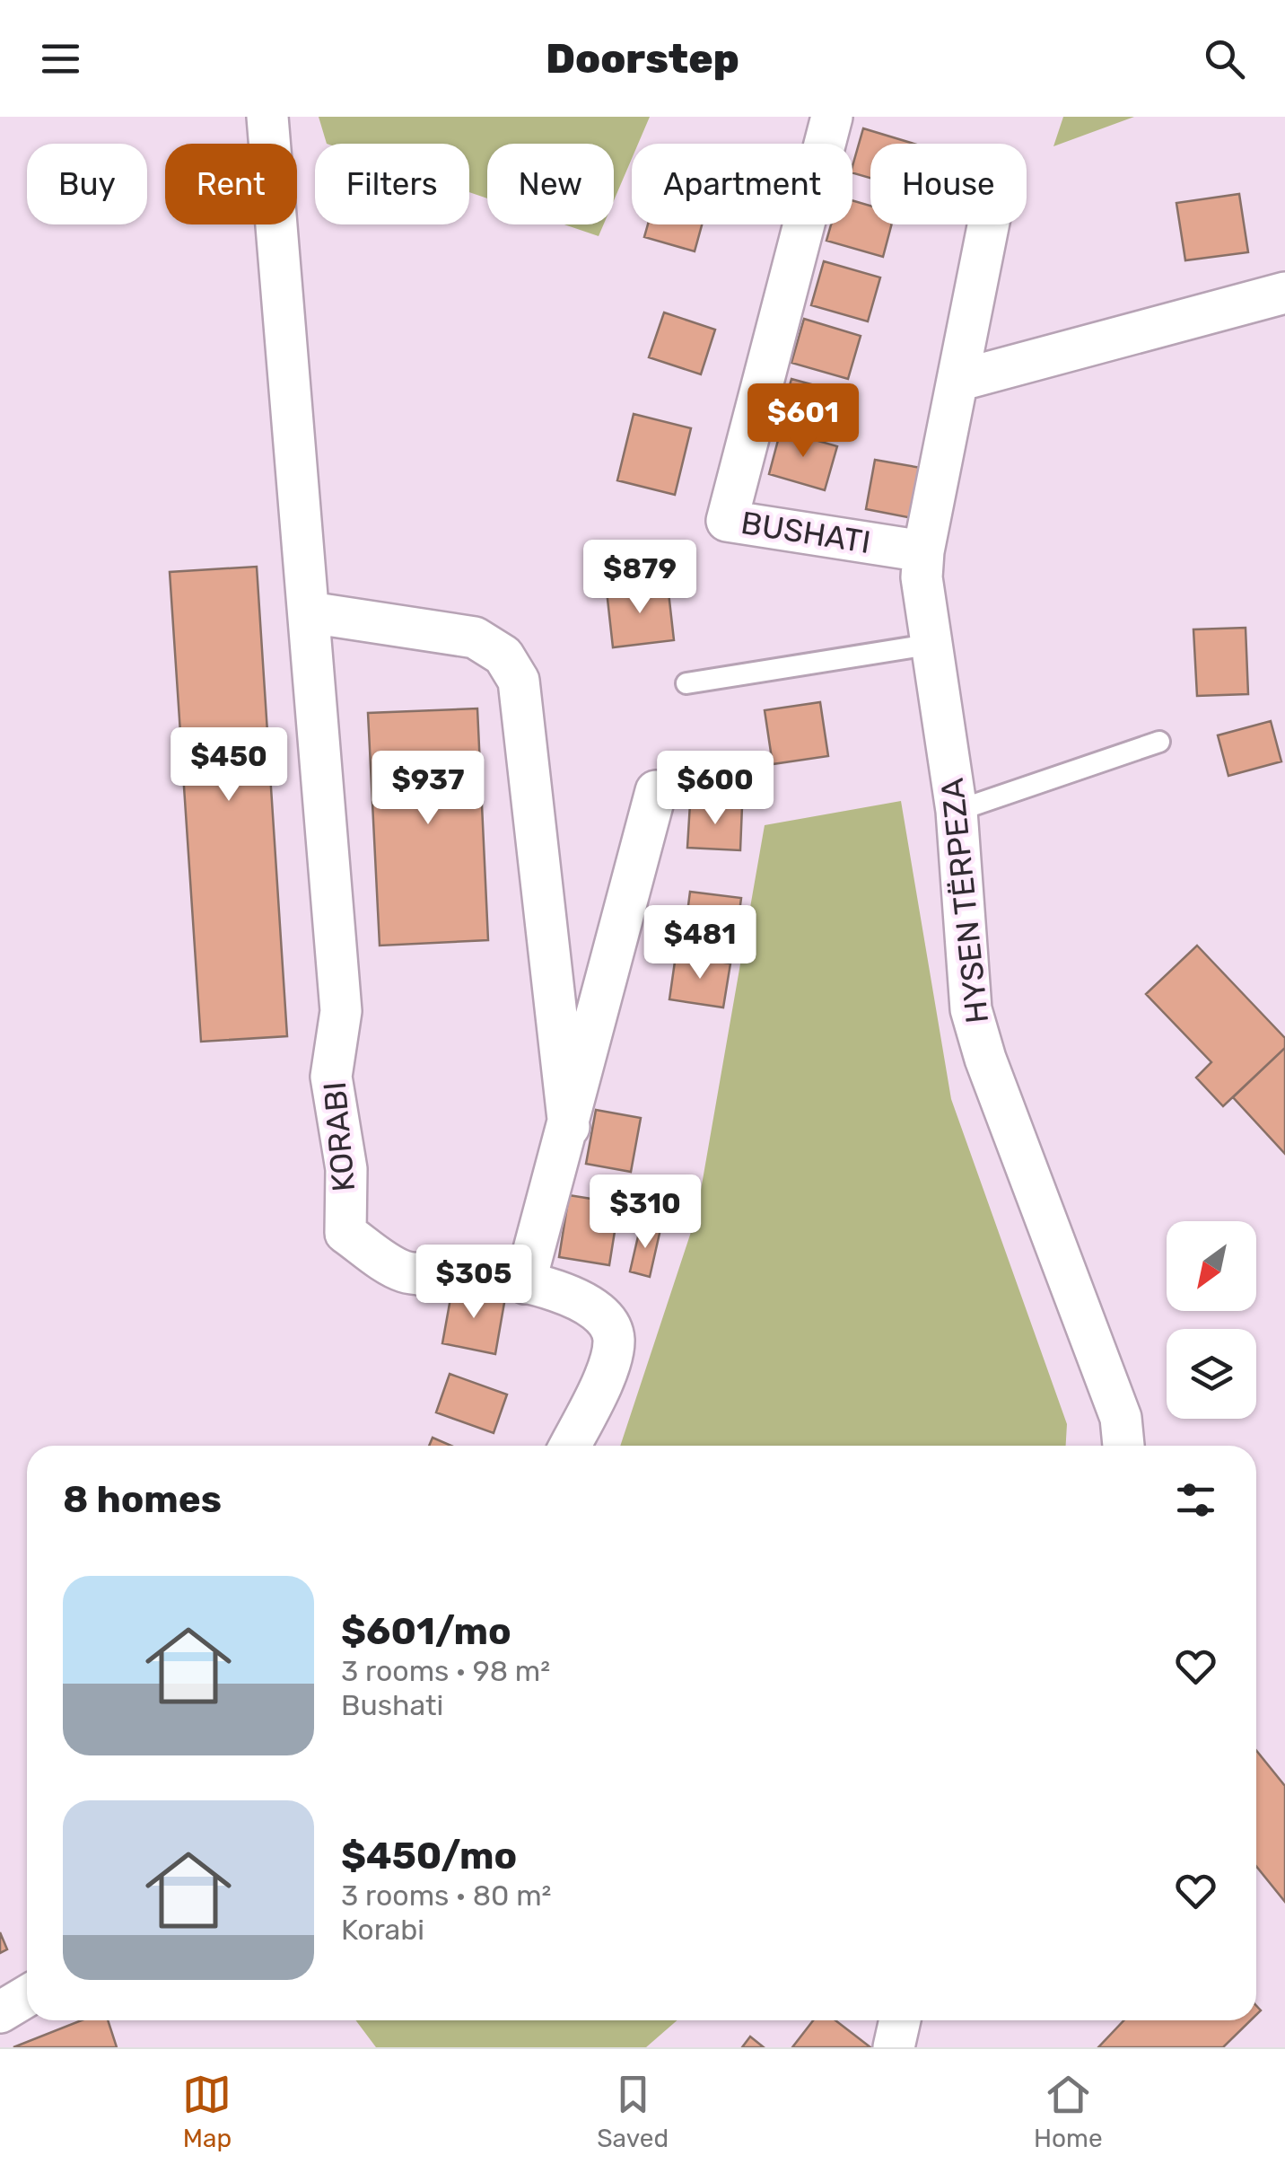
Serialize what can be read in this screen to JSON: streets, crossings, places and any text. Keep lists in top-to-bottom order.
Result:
{
  "streets": {
    "street": ["BUSHATI", "HYSEN TËRPEZA", "KORABI"]
  },
  "crossings": [
    ["BUSHATI", "HYSEN TËRPEZA"]
  ],
  "north": "bottom left",
  "page": {
    "header": "Doorstep",
    "chip": [
      "Buy",
      "Rent",
      "Filters",
      "New",
      "Apartment",
      "House"
    ],
    "price": [
      "$601",
      "$879",
      "$450",
      "$937",
      "$600",
      "$481",
      "$310",
      "$305"
    ],
    "heading": "8 homes",
    "list": [
      {
        "name": "$601/mo",
        "note": "3 rooms · 98 m² · Bushati"
      },
      {
        "name": "$450/mo",
        "note": "3 rooms · 80 m² · Korabi"
      }
    ],
    "tabs": ["Map", "Saved", "Home"]
  }
}
